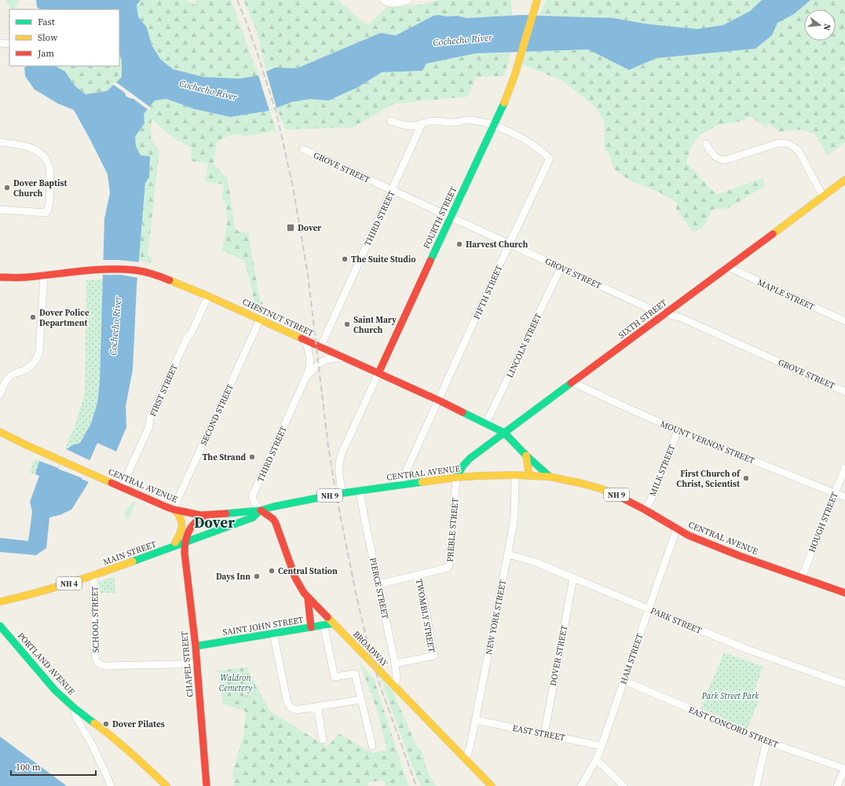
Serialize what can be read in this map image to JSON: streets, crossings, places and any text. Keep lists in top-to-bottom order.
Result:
{
  "streets": {
    "main road": [
      "FOURTH STREET",
      "CHESTNUT STREET",
      "SIXTH STREET",
      "CENTRAL AVENUE",
      "NH 9",
      "MAIN STREET",
      "NH 4",
      "SAINT JOHN STREET",
      "BROADWAY",
      "PORTLAND AVENUE",
      "CHAPEL STREET"
    ],
    "street": [
      "GROVE STREET",
      "THIRD STREET",
      "FIFTH STREET",
      "MAPLE STREET",
      "LINCOLN STREET",
      "FIRST STREET",
      "SECOND STREET",
      "MOUNT VERNON STREET",
      "MILK STREET",
      "HOUGH STREET",
      "PREBLE STREET",
      "PIERCE STREET",
      "TWOMBLY STREET",
      "NEW YORK STREET",
      "SCHOOL STREET",
      "PARK STREET",
      "DOVER STREET",
      "HAM STREET",
      "EAST CONCORD STREET",
      "EAST STREET"
    ]
  },
  "crossings": [
    ["GROVE STREET", "FOURTH STREET"],
    ["GROVE STREET", "THIRD STREET"],
    ["GROVE STREET", "FIFTH STREET"],
    ["GROVE STREET", "SIXTH STREET"],
    ["GROVE STREET", "LINCOLN STREET"],
    ["FOURTH STREET", "FIFTH STREET"],
    ["FOURTH STREET", "CHESTNUT STREET"],
    ["FOURTH STREET", "CENTRAL AVENUE"],
    ["THIRD STREET", "CHESTNUT STREET"],
    ["THIRD STREET", "CENTRAL AVENUE"],
    ["THIRD STREET", "MAIN STREET"],
    ["THIRD STREET", "BROADWAY"],
    ["FIFTH STREET", "CHESTNUT STREET"],
    ["FIFTH STREET", "CENTRAL AVENUE"],
    ["MAPLE STREET", "SIXTH STREET"],
    ["CHESTNUT STREET", "SIXTH STREET"],
    ["CHESTNUT STREET", "LINCOLN STREET"],
    ["CHESTNUT STREET", "FIRST STREET"],
    ["CHESTNUT STREET", "SECOND STREET"],
    ["CHESTNUT STREET", "CENTRAL AVENUE"],
    ["SIXTH STREET", "MOUNT VERNON STREET"],
    ["SIXTH STREET", "CENTRAL AVENUE"],
    ["SIXTH STREET", "PREBLE STREET"],
    ["FIRST STREET", "CENTRAL AVENUE"],
    ["SECOND STREET", "CENTRAL AVENUE"],
    ["MOUNT VERNON STREET", "MILK STREET"],
    ["MOUNT VERNON STREET", "HOUGH STREET"],
    ["MILK STREET", "CENTRAL AVENUE"],
    ["CENTRAL AVENUE", "HOUGH STREET"],
    ["CENTRAL AVENUE", "PREBLE STREET"],
    ["CENTRAL AVENUE", "MAIN STREET"],
    ["CENTRAL AVENUE", "PIERCE STREET"],
    ["CENTRAL AVENUE", "NEW YORK STREET"],
    ["CENTRAL AVENUE", "BROADWAY"],
    ["CENTRAL AVENUE", "HAM STREET"],
    ["PREBLE STREET", "PIERCE STREET"],
    ["PREBLE STREET", "TWOMBLY STREET"],
    ["MAIN STREET", "SCHOOL STREET"],
    ["MAIN STREET", "BROADWAY"],
    ["MAIN STREET", "CHAPEL STREET"],
    ["PIERCE STREET", "TWOMBLY STREET"],
    ["PIERCE STREET", "BROADWAY"],
    ["NEW YORK STREET", "PARK STREET"],
    ["NEW YORK STREET", "BROADWAY"],
    ["NEW YORK STREET", "EAST STREET"],
    ["SCHOOL STREET", "CHAPEL STREET"],
    ["PARK STREET", "DOVER STREET"],
    ["PARK STREET", "HAM STREET"],
    ["SAINT JOHN STREET", "BROADWAY"],
    ["SAINT JOHN STREET", "CHAPEL STREET"],
    ["DOVER STREET", "EAST STREET"],
    ["HAM STREET", "EAST CONCORD STREET"],
    ["HAM STREET", "EAST STREET"]
  ],
  "districts": ["Dover"],
  "water": ["Cochecho River"],
  "parks": ["Waldron Cemetery", "Park Street Park"],
  "places": {
    "other": [
      "Dover Baptist Church",
      "Harvest Church",
      "The Suite Studio",
      "Dover Police Department",
      "Saint Mary Church",
      "The Strand",
      "First Church of Christ, Scientist",
      "Central Station",
      "Days Inn",
      "Dover Pilates"
    ],
    "transit": ["Dover"]
  },
  "legend": ["Fast", "Slow", "Jam"],
  "scale_bar": "100 m",
  "north": "right"
}
